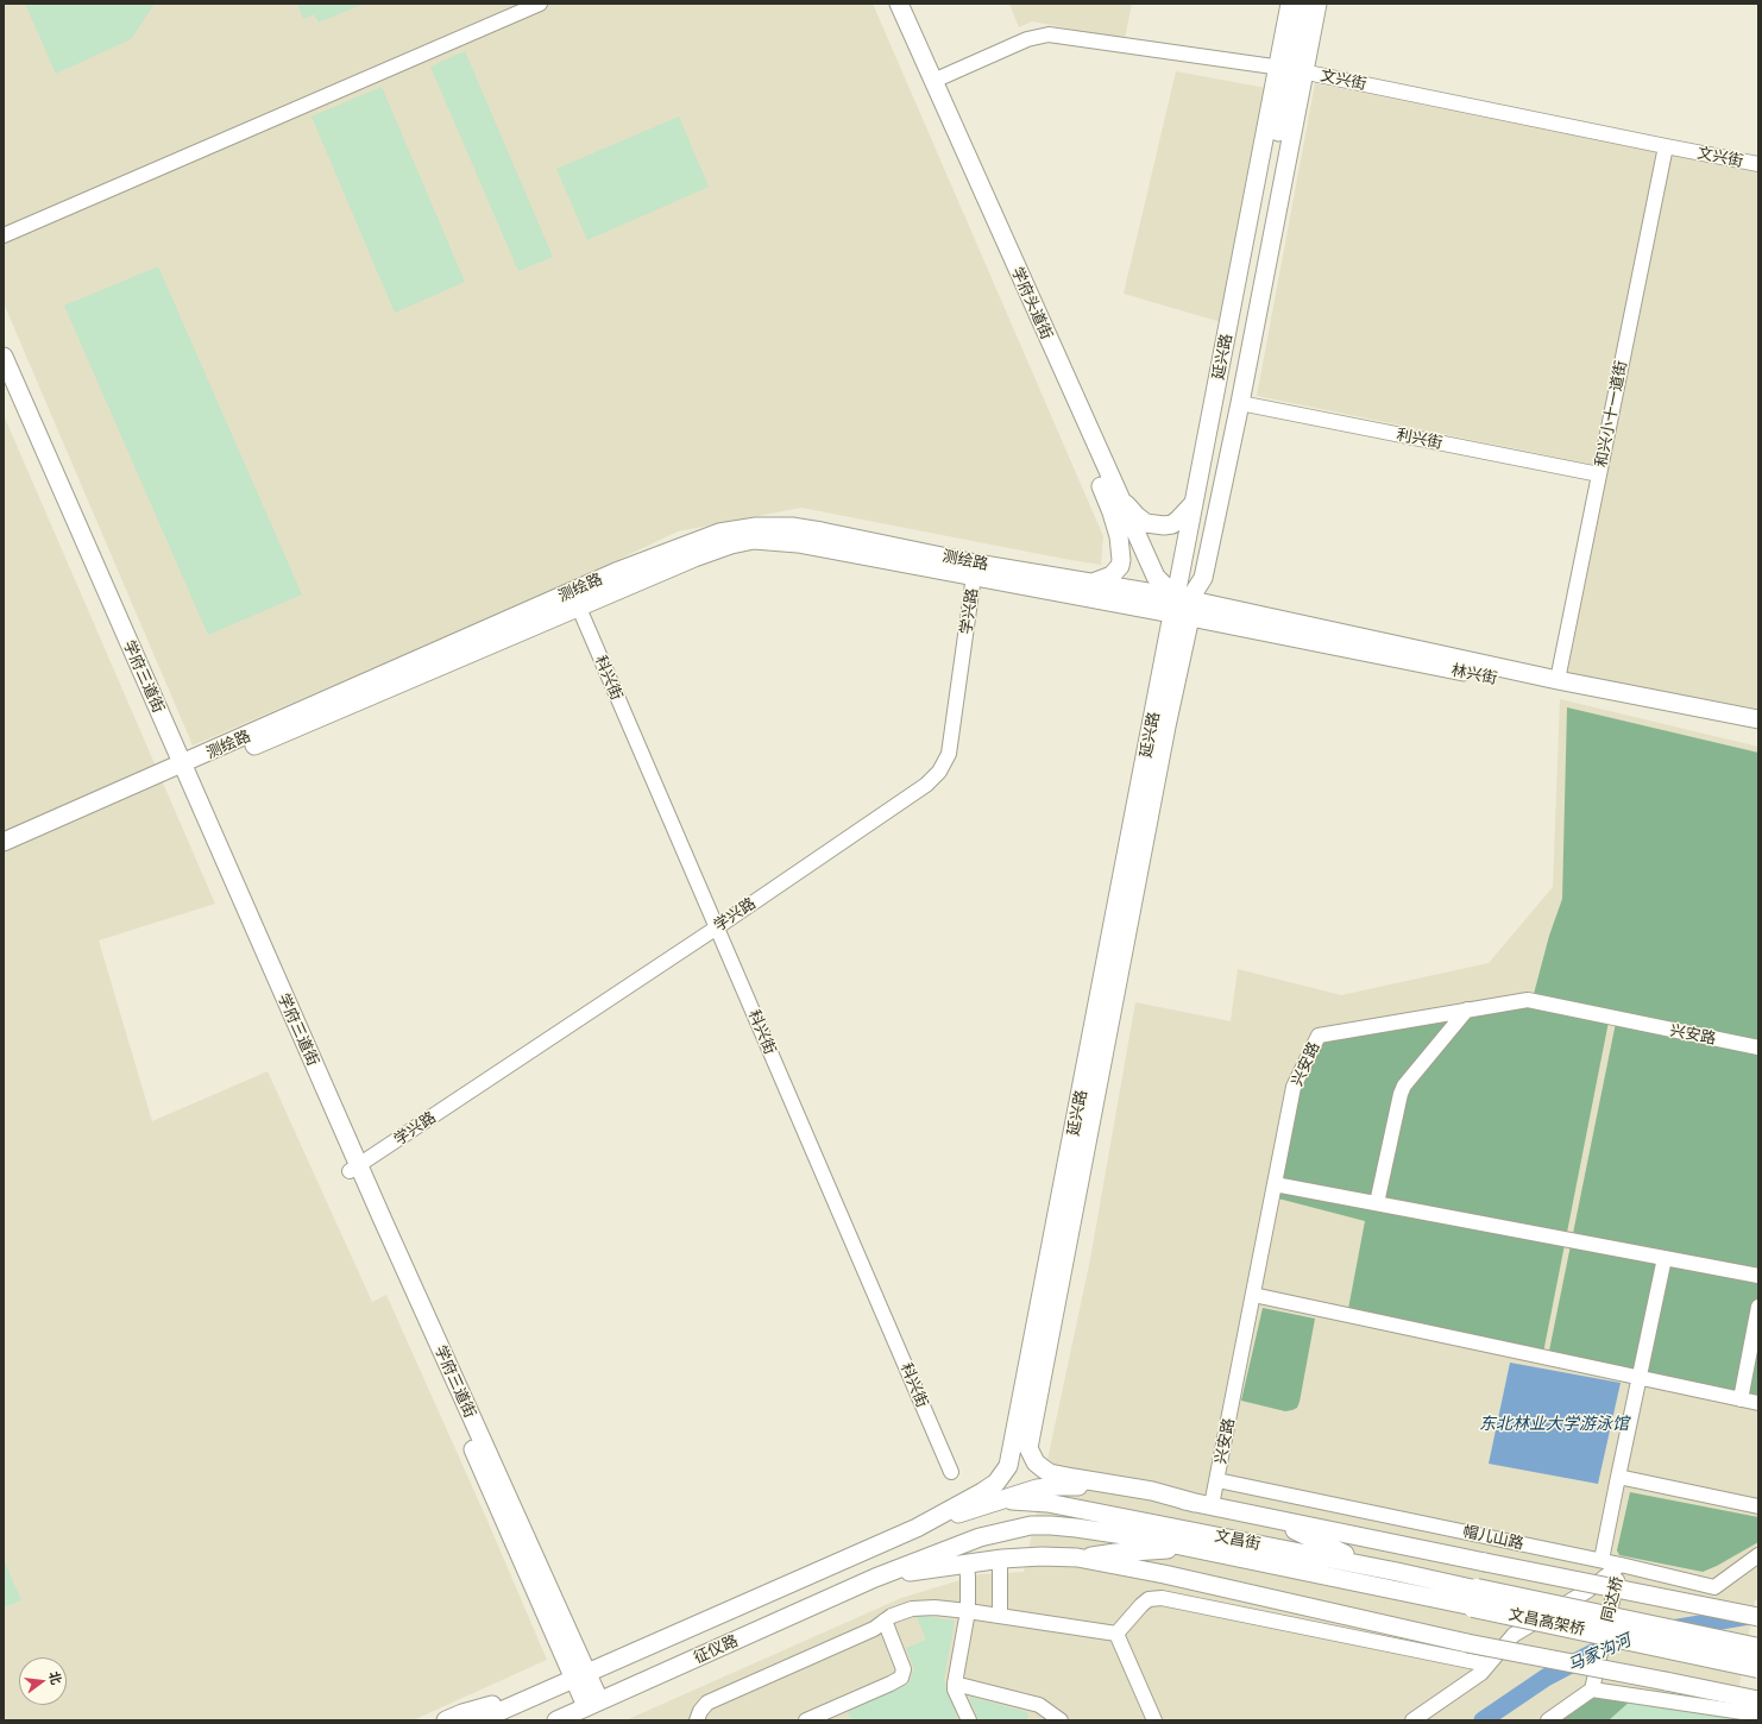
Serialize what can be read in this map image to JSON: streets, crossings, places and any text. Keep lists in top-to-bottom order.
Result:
{
  "streets": {
    "highway": ["文昌高架桥"],
    "main road": [
      "学府头道街",
      "延兴路",
      "测绘路",
      "林兴街",
      "学府三道街",
      "文昌街",
      "征仪路"
    ],
    "street": [
      "文兴街",
      "和兴小十一道街",
      "利兴街",
      "学兴路",
      "科兴街",
      "兴安路",
      "帽儿山路",
      "同达桥"
    ]
  },
  "crossings": [
    ["文兴街", "学府头道街"],
    ["文兴街", "延兴路"],
    ["文兴街", "和兴小十一道街"],
    ["学府头道街", "延兴路"],
    ["学府头道街", "测绘路"],
    ["学府头道街", "林兴街"],
    ["延兴路", "利兴街"],
    ["延兴路", "测绘路"],
    ["延兴路", "林兴街"],
    ["延兴路", "兴安路"],
    ["和兴小十一道街", "利兴街"],
    ["和兴小十一道街", "林兴街"],
    ["测绘路", "学兴路"],
    ["测绘路", "林兴街"],
    ["测绘路", "学府三道街"],
    ["测绘路", "科兴街"],
    ["学兴路", "学府三道街"],
    ["学兴路", "科兴街"],
    ["学府三道街", "征仪路"],
    ["兴安路", "帽儿山路"],
    ["帽儿山路", "同达桥"],
    ["文昌街", "文昌高架桥"],
    ["文昌街", "征仪路"]
  ],
  "water": ["东北林业大学游泳馆", "马家沟河"],
  "north": "right"
}
